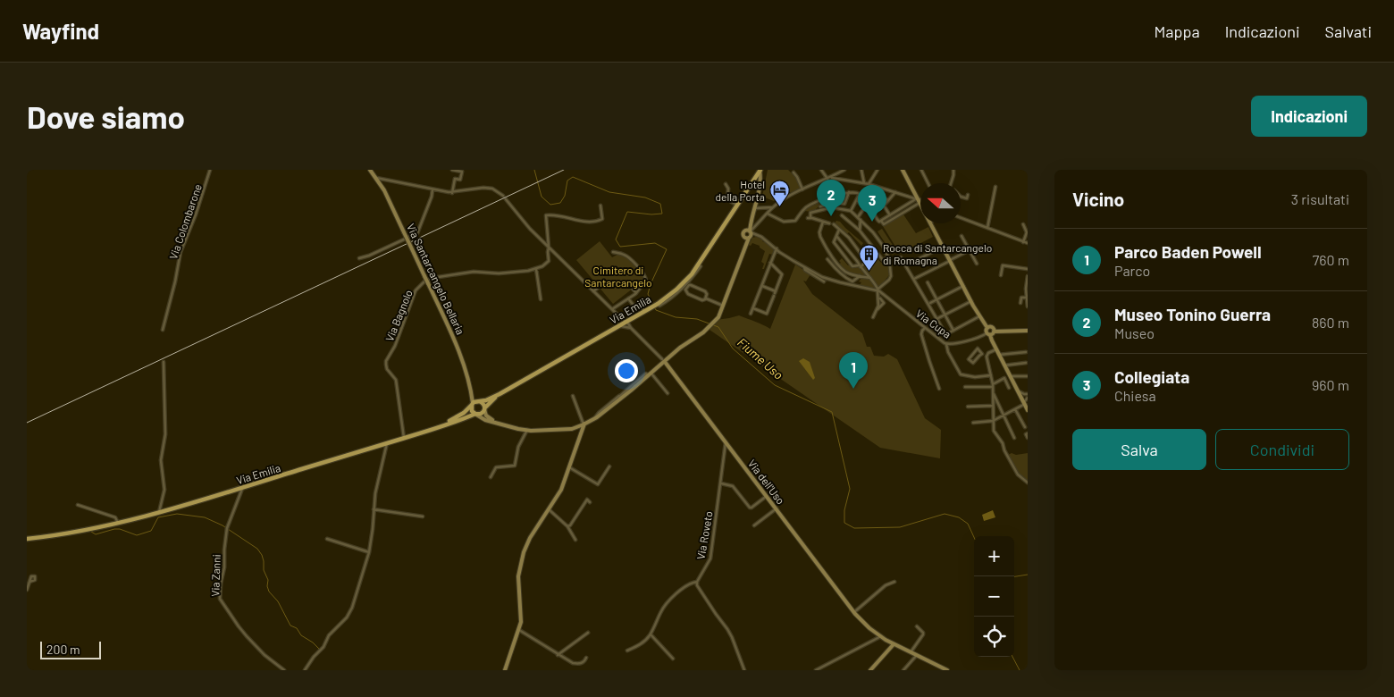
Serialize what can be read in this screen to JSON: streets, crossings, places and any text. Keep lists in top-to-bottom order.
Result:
{
  "streets": {
    "main road": ["Via Emilia"],
    "street": [
      "Via Colombarone",
      "Via Santarcangelo Bellaria",
      "Via Bagnolo",
      "Via Cupa",
      "Via dell'Uso",
      "Via Roveto",
      "Via Zanni"
    ]
  },
  "crossings": [
    ["Via Santarcangelo Bellaria", "Via Emilia"],
    ["Via Emilia", "Via Bagnolo"],
    ["Via Emilia", "Via Zanni"],
    ["Via dell'Uso", "Via Roveto"]
  ],
  "water": ["Fiume Uso"],
  "parks": ["Cimitero di Santarcangelo"],
  "places": {
    "hotel": ["Hotel della Porta"],
    "building": ["Rocca di Santarcangelo di Romagna"]
  },
  "scale_bar": "200 m",
  "north": "left",
  "page": {
    "header": "Wayfind",
    "nav": ["Mappa", "Indicazioni", "Salvati"],
    "buttons": [
      "Indicazioni",
      ["Salva", "Condividi"]
    ],
    "title": "Dove siamo",
    "heading": ["Vicino", "3 risultati"],
    "pins": ["2", "3", "1"],
    "list": [
      {
        "mark": "1",
        "name": "Parco Baden Powell",
        "note": "Parco",
        "value": "760 m"
      },
      {
        "mark": "2",
        "name": "Museo Tonino Guerra",
        "note": "Museo",
        "value": "860 m"
      },
      {
        "mark": "3",
        "name": "Collegiata",
        "note": "Chiesa",
        "value": "960 m"
      }
    ],
    "map_buttons": ["+", "−"],
    "scale": "200 m"
  }
}
